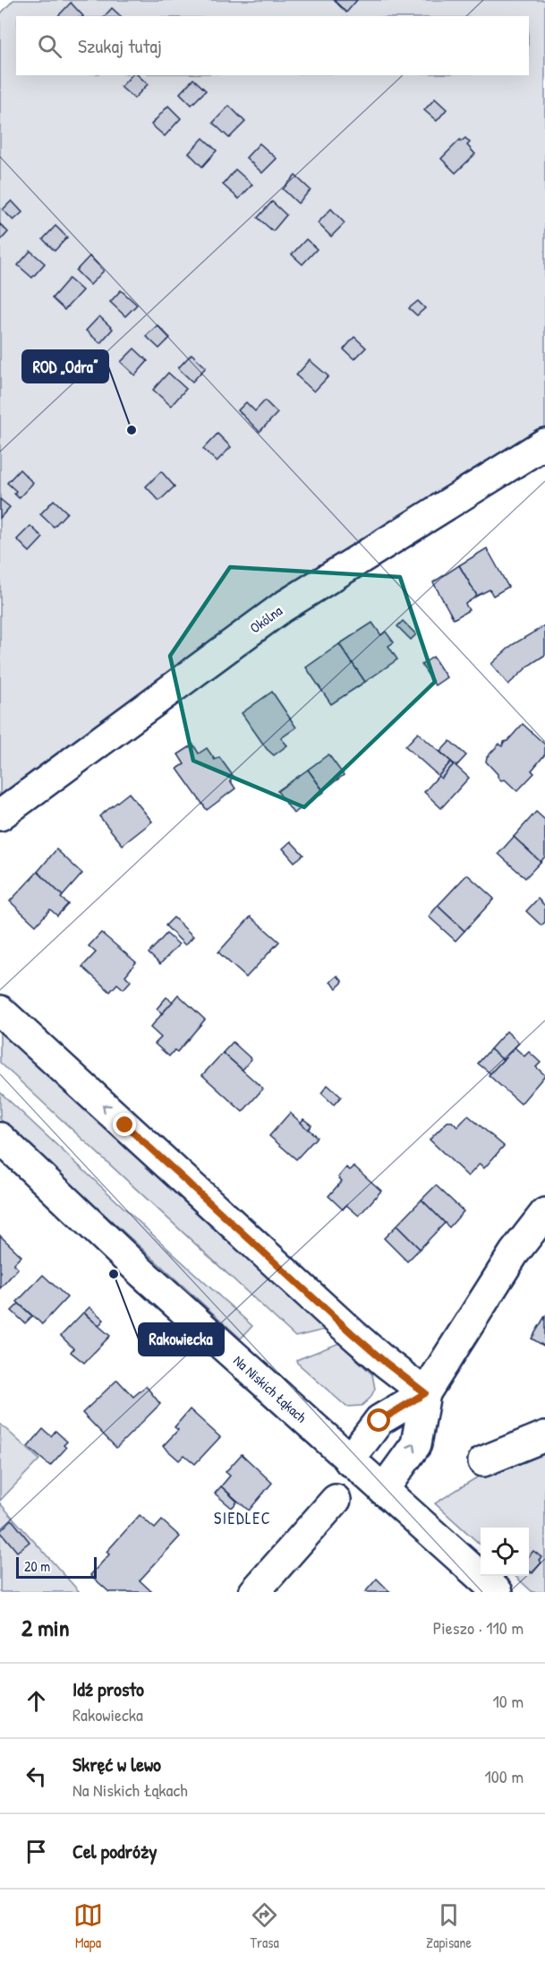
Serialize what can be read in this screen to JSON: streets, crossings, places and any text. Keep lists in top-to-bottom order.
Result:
{
  "streets": {
    "street": ["Okólna", "Na Niskich Łąkach"]
  },
  "districts": ["SIEDLEC"],
  "places": ["ROD „Odra”", "Rakowiecka"],
  "scale_bar": "20 m",
  "page": {
    "search": "Szukaj tutaj",
    "scale": "20 m",
    "heading": ["2 min", "Pieszo · 110 m"],
    "list": [
      ["Idź prosto", "Rakowiecka", "10 m"],
      ["Skręć w lewo", "Na Niskich Łąkach", "100 m"],
      "Cel podróży"
    ],
    "nav": ["Mapa", "Trasa", "Zapisane"]
  }
}
